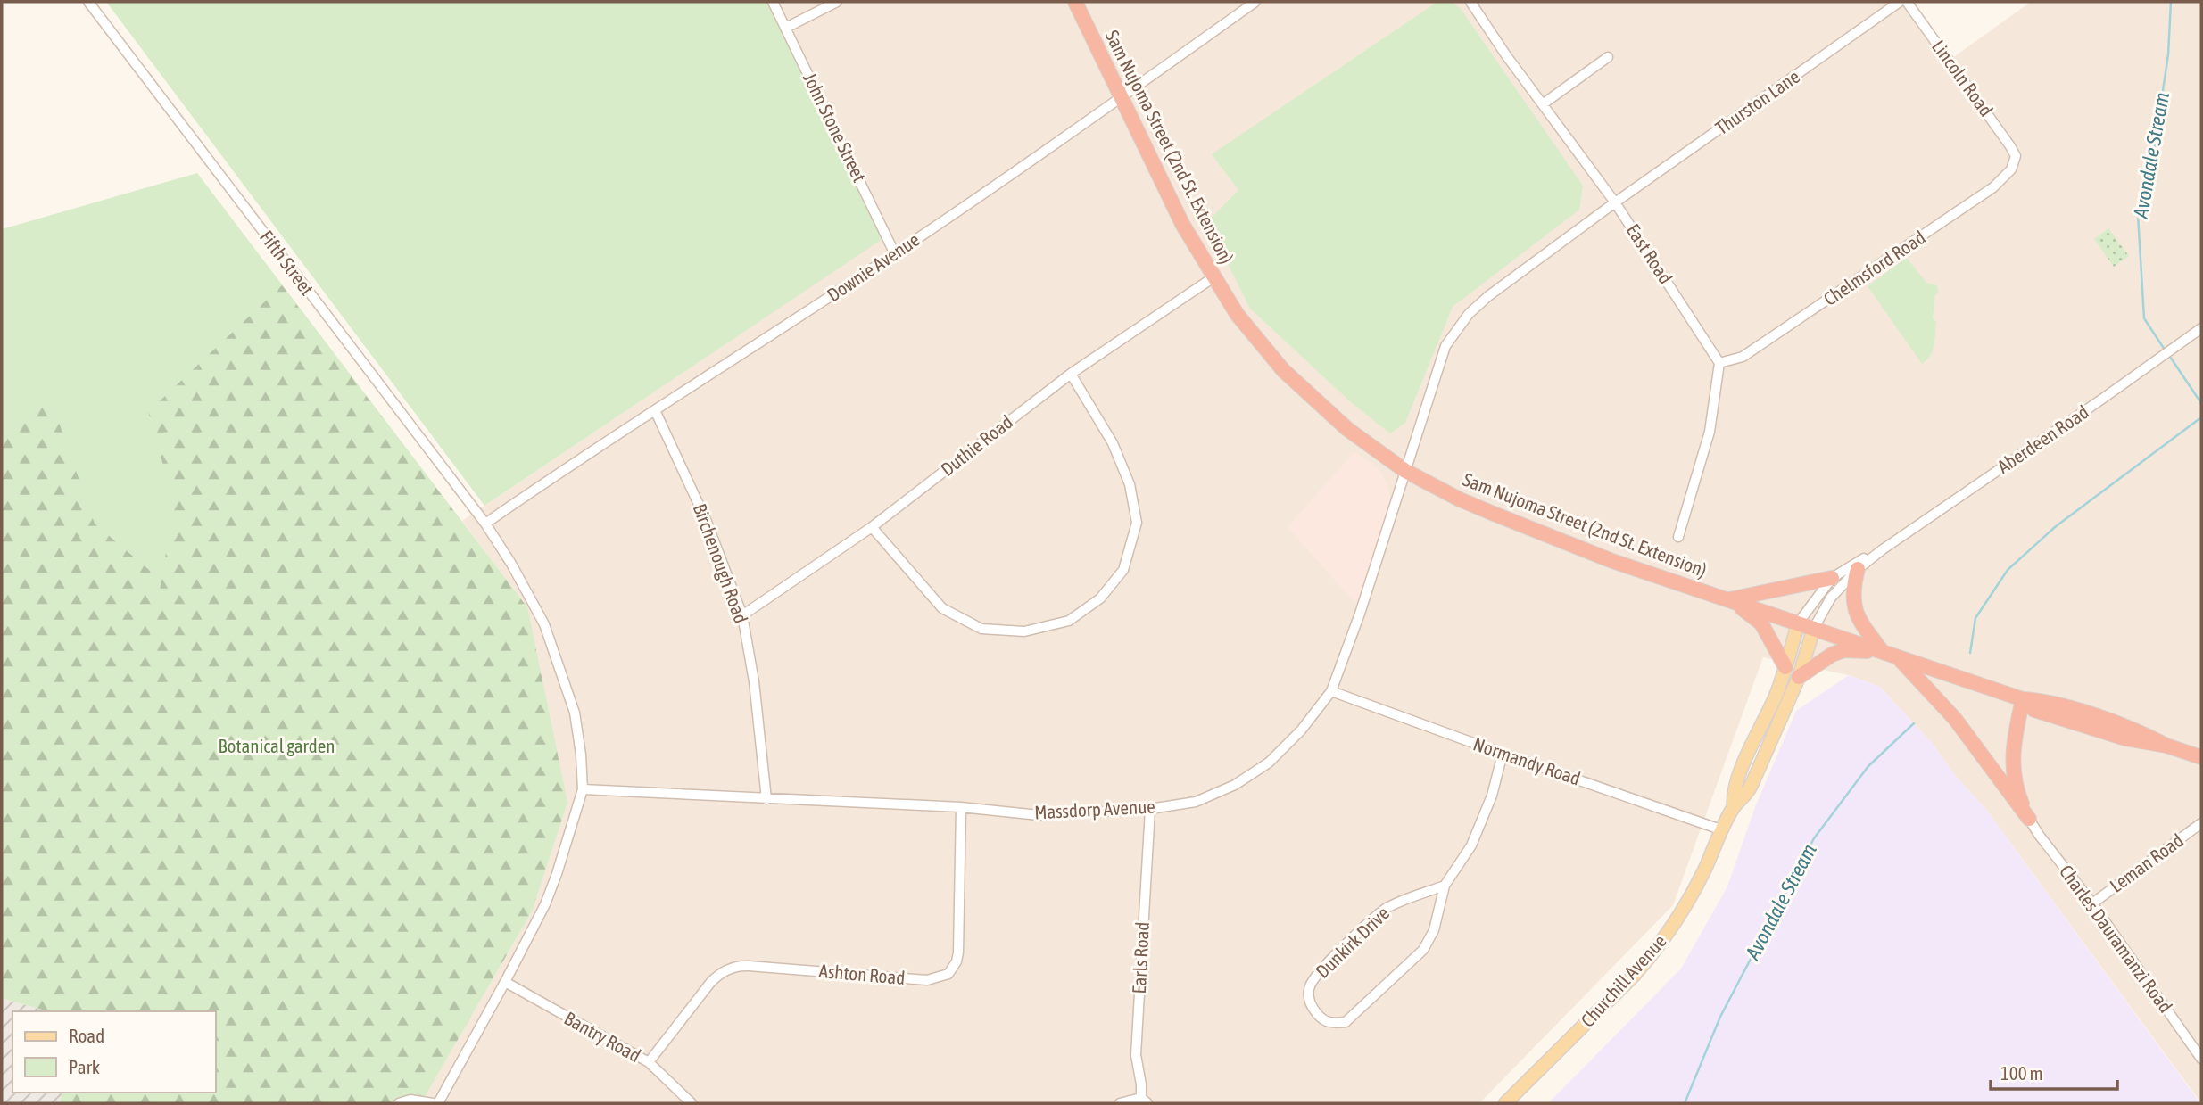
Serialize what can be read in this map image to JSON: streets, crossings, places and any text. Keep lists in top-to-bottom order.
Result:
{
  "streets": {
    "highway": ["Sam Nujoma Street (2nd St. Extension)"],
    "main road": ["Churchill Avenue"],
    "street": [
      "Lincoln Road",
      "Thurston Lane",
      "John Stone Street",
      "East Road",
      "Fifth Street",
      "Downie Avenue",
      "Chelmsford Road",
      "Aberdeen Road",
      "Duthie Road",
      "Birchenough Road",
      "Normandy Road",
      "Massdorp Avenue",
      "Leman Road",
      "Charles Dauramanzi Road",
      "Dunkirk Drive",
      "Earls Road",
      "Ashton Road",
      "Bantry Road"
    ]
  },
  "crossings": [
    ["Lincoln Road", "Chelmsford Road"],
    ["Thurston Lane", "Sam Nujoma Street (2nd St. Extension)"],
    ["Thurston Lane", "East Road"],
    ["Thurston Lane", "Massdorp Avenue"],
    ["John Stone Street", "Downie Avenue"],
    ["Sam Nujoma Street (2nd St. Extension)", "Downie Avenue"],
    ["Sam Nujoma Street (2nd St. Extension)", "Aberdeen Road"],
    ["Sam Nujoma Street (2nd St. Extension)", "Duthie Road"],
    ["Sam Nujoma Street (2nd St. Extension)", "Massdorp Avenue"],
    ["Sam Nujoma Street (2nd St. Extension)", "Churchill Avenue"],
    ["East Road", "Chelmsford Road"],
    ["Fifth Street", "Downie Avenue"],
    ["Fifth Street", "Massdorp Avenue"],
    ["Downie Avenue", "Birchenough Road"],
    ["Aberdeen Road", "Churchill Avenue"],
    ["Duthie Road", "Birchenough Road"],
    ["Birchenough Road", "Massdorp Avenue"],
    ["Normandy Road", "Massdorp Avenue"],
    ["Normandy Road", "Dunkirk Drive"],
    ["Normandy Road", "Churchill Avenue"],
    ["Massdorp Avenue", "Earls Road"],
    ["Massdorp Avenue", "Ashton Road"],
    ["Leman Road", "Charles Dauramanzi Road"],
    ["Ashton Road", "Bantry Road"]
  ],
  "water": ["Avondale Stream"],
  "parks": ["Botanical garden"],
  "legend": ["Road", "Park"],
  "scale_bar": "100 m"
}
